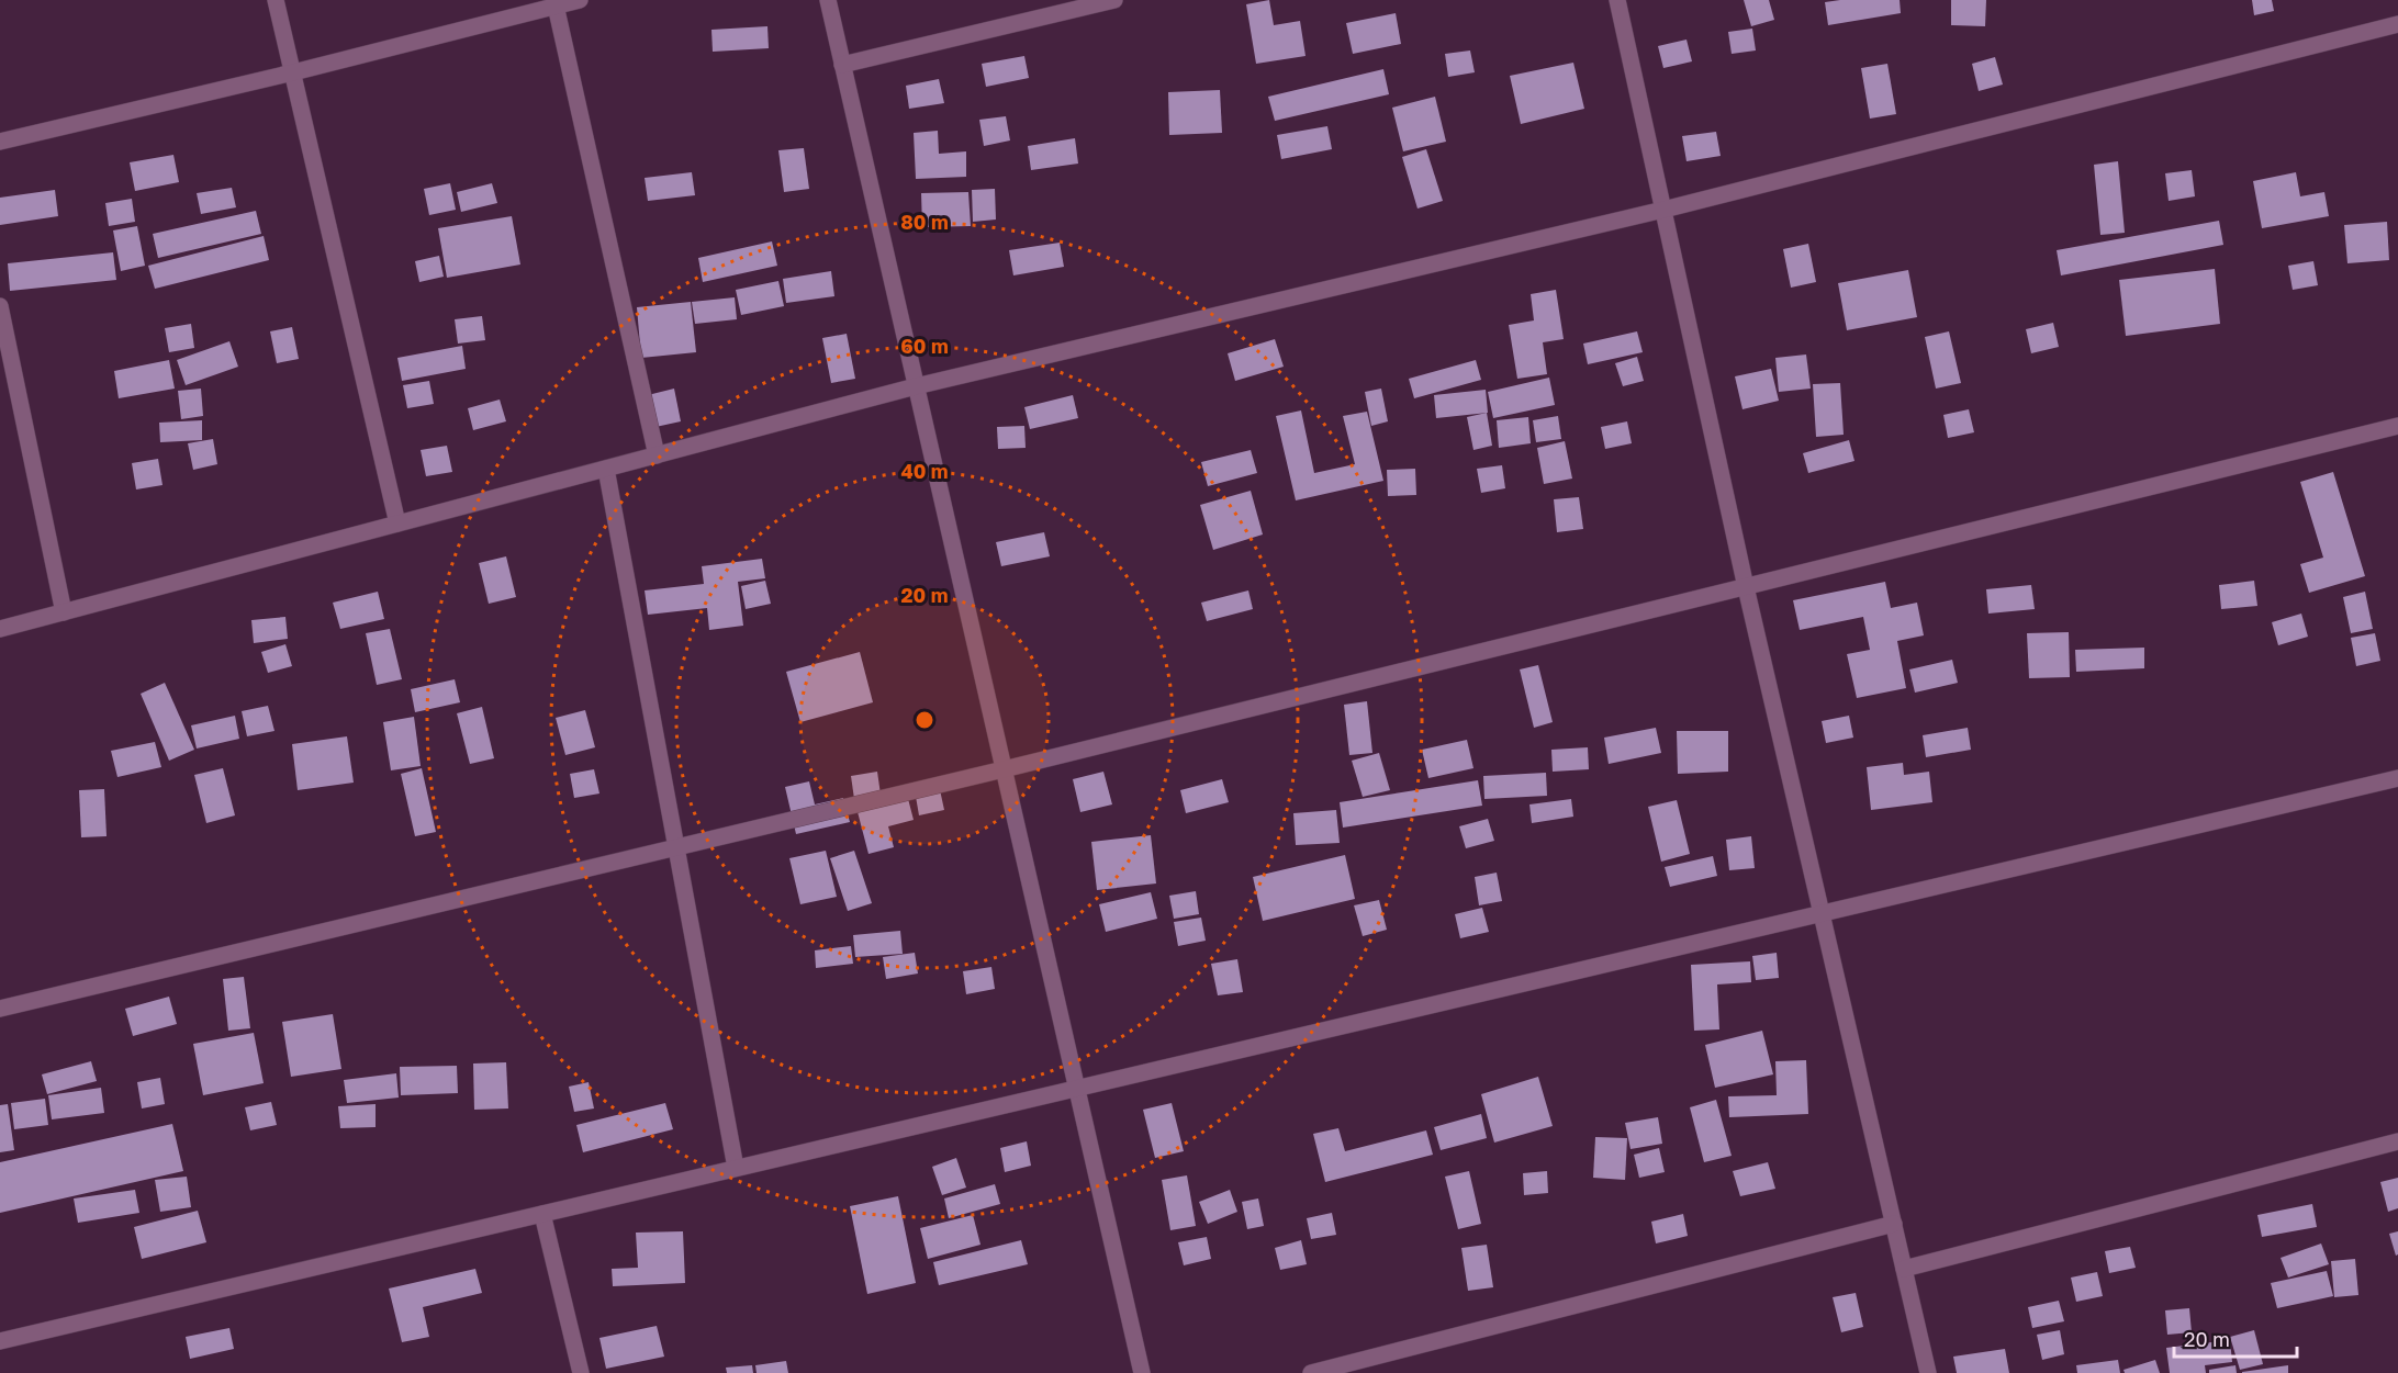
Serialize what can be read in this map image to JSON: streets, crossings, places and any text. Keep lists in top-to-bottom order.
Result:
{
  "scale_bar": "20 m",
  "rings": [
    "80 m",
    "60 m",
    "40 m",
    "20 m"
  ]
}
